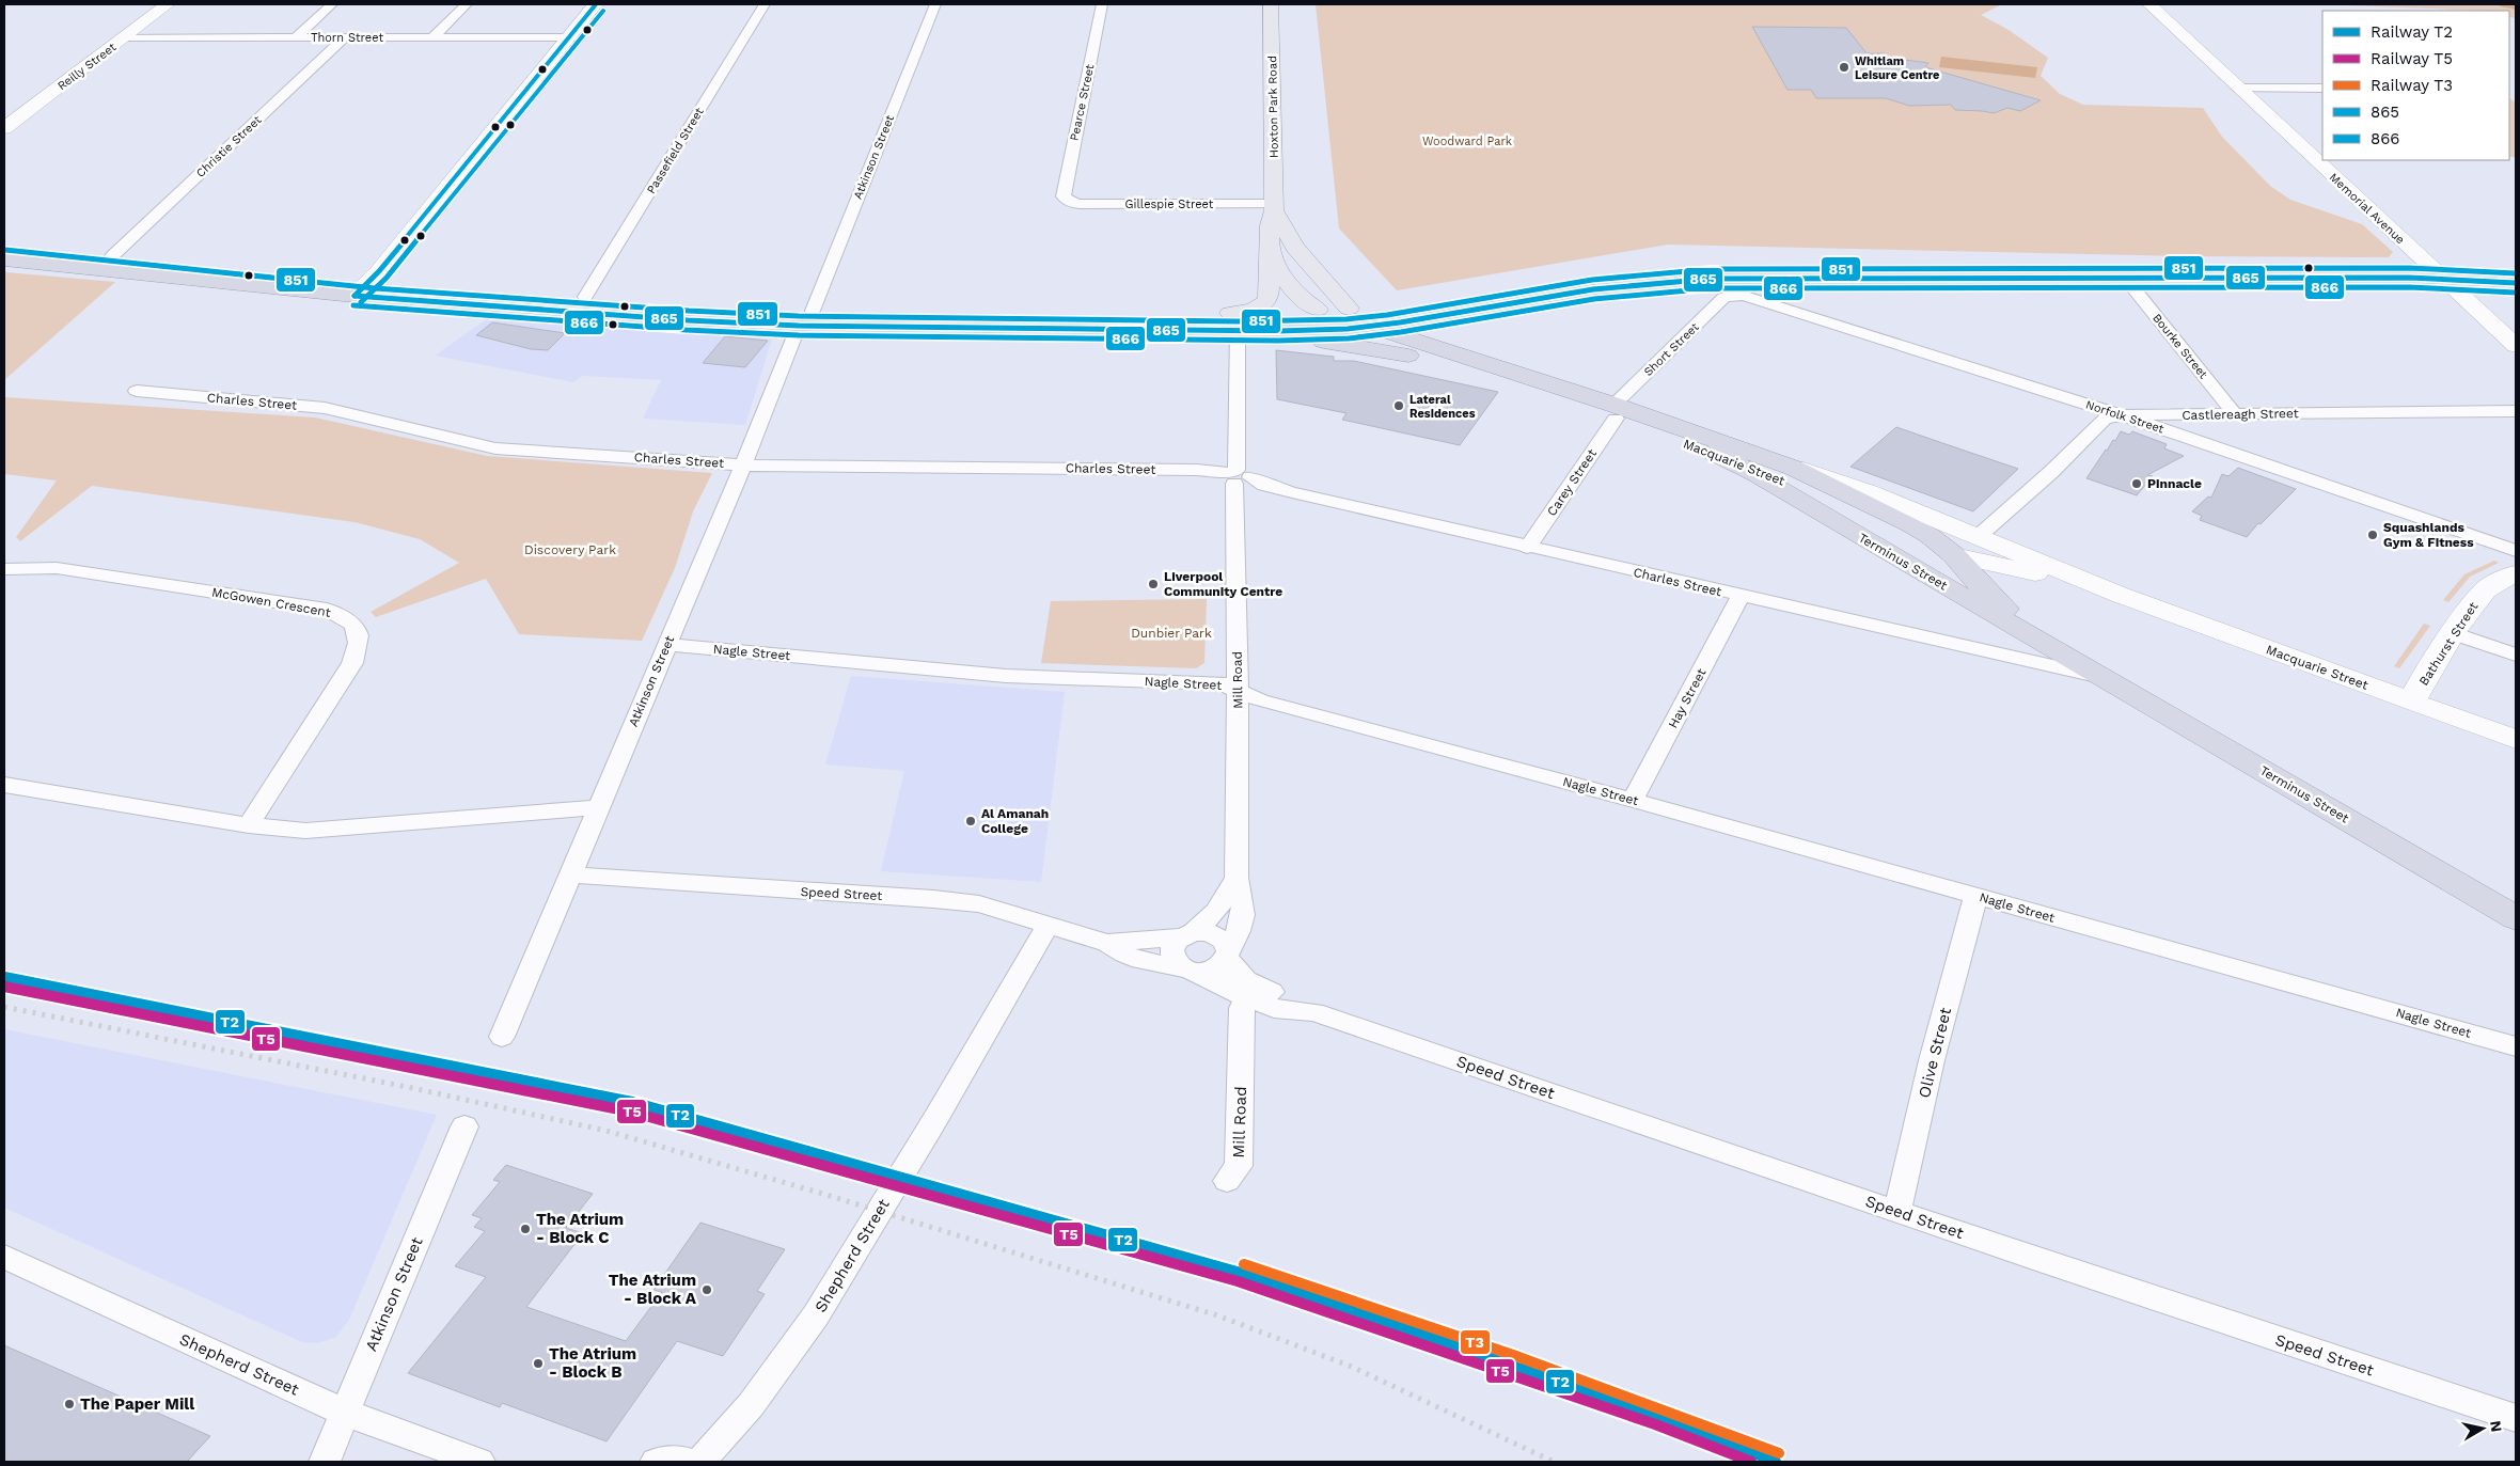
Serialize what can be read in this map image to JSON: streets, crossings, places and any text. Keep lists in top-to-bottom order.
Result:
{
  "streets": {
    "highway": ["Macquarie Street", "Terminus Street"],
    "main road": ["Hoxton Park Road"],
    "street": [
      "Thorn Street",
      "Reilly Street",
      "Pearce Street",
      "Christie Street",
      "Passefield Street",
      "Atkinson Street",
      "Gillespie Street",
      "Memorial Avenue",
      "Bourke Street",
      "Short Street",
      "Charles Street",
      "Castlereagh Street",
      "Norfolk Street",
      "Carey Street",
      "McGowen Crescent",
      "Bathurst Street",
      "Nagle Street",
      "Mill Road",
      "Hay Street",
      "Speed Street",
      "Olive Street",
      "Shepherd Street"
    ]
  },
  "crossings": [
    ["Thorn Street", "Reilly Street"],
    ["Thorn Street", "Christie Street"],
    ["Pearce Street", "Gillespie Street"],
    ["Hoxton Park Road", "Gillespie Street"],
    ["Hoxton Park Road", "Macquarie Street"],
    ["Hoxton Park Road", "Mill Road"],
    ["Atkinson Street", "Charles Street"],
    ["Atkinson Street", "Nagle Street"],
    ["Atkinson Street", "Speed Street"],
    ["Atkinson Street", "Shepherd Street"],
    ["Bourke Street", "Castlereagh Street"],
    ["Short Street", "Norfolk Street"],
    ["Short Street", "Macquarie Street"],
    ["Short Street", "Carey Street"],
    ["Charles Street", "Carey Street"],
    ["Charles Street", "Terminus Street"],
    ["Charles Street", "Mill Road"],
    ["Charles Street", "Hay Street"],
    ["Castlereagh Street", "Norfolk Street"],
    ["Castlereagh Street", "Macquarie Street"],
    ["Macquarie Street", "Carey Street"],
    ["Macquarie Street", "Terminus Street"],
    ["Macquarie Street", "Bathurst Street"],
    ["Nagle Street", "Mill Road"],
    ["Nagle Street", "Hay Street"],
    ["Nagle Street", "Olive Street"],
    ["Mill Road", "Speed Street"],
    ["Speed Street", "Olive Street"],
    ["Speed Street", "Shepherd Street"]
  ],
  "parks": ["Woodward Park", "Discovery Park", "Dunbier Park"],
  "places": [
    "Whitlam Leisure Centre",
    "Lateral Residences",
    "Pinnacle",
    "Squashlands Gym & Fitness",
    "Liverpool Community Centre",
    "Al Amanah College",
    "The Atrium - Block C",
    "The Atrium - Block A",
    "The Atrium - Block B",
    "The Paper Mill"
  ],
  "lines": [
    "transit line 865",
    "transit line 866",
    "transit line 851",
    "rail line T2",
    "rail line T5",
    "rail line T3"
  ],
  "legend": [
    "Railway T2",
    "Railway T5",
    "Railway T3",
    "865",
    "866"
  ],
  "north": "right"
}
